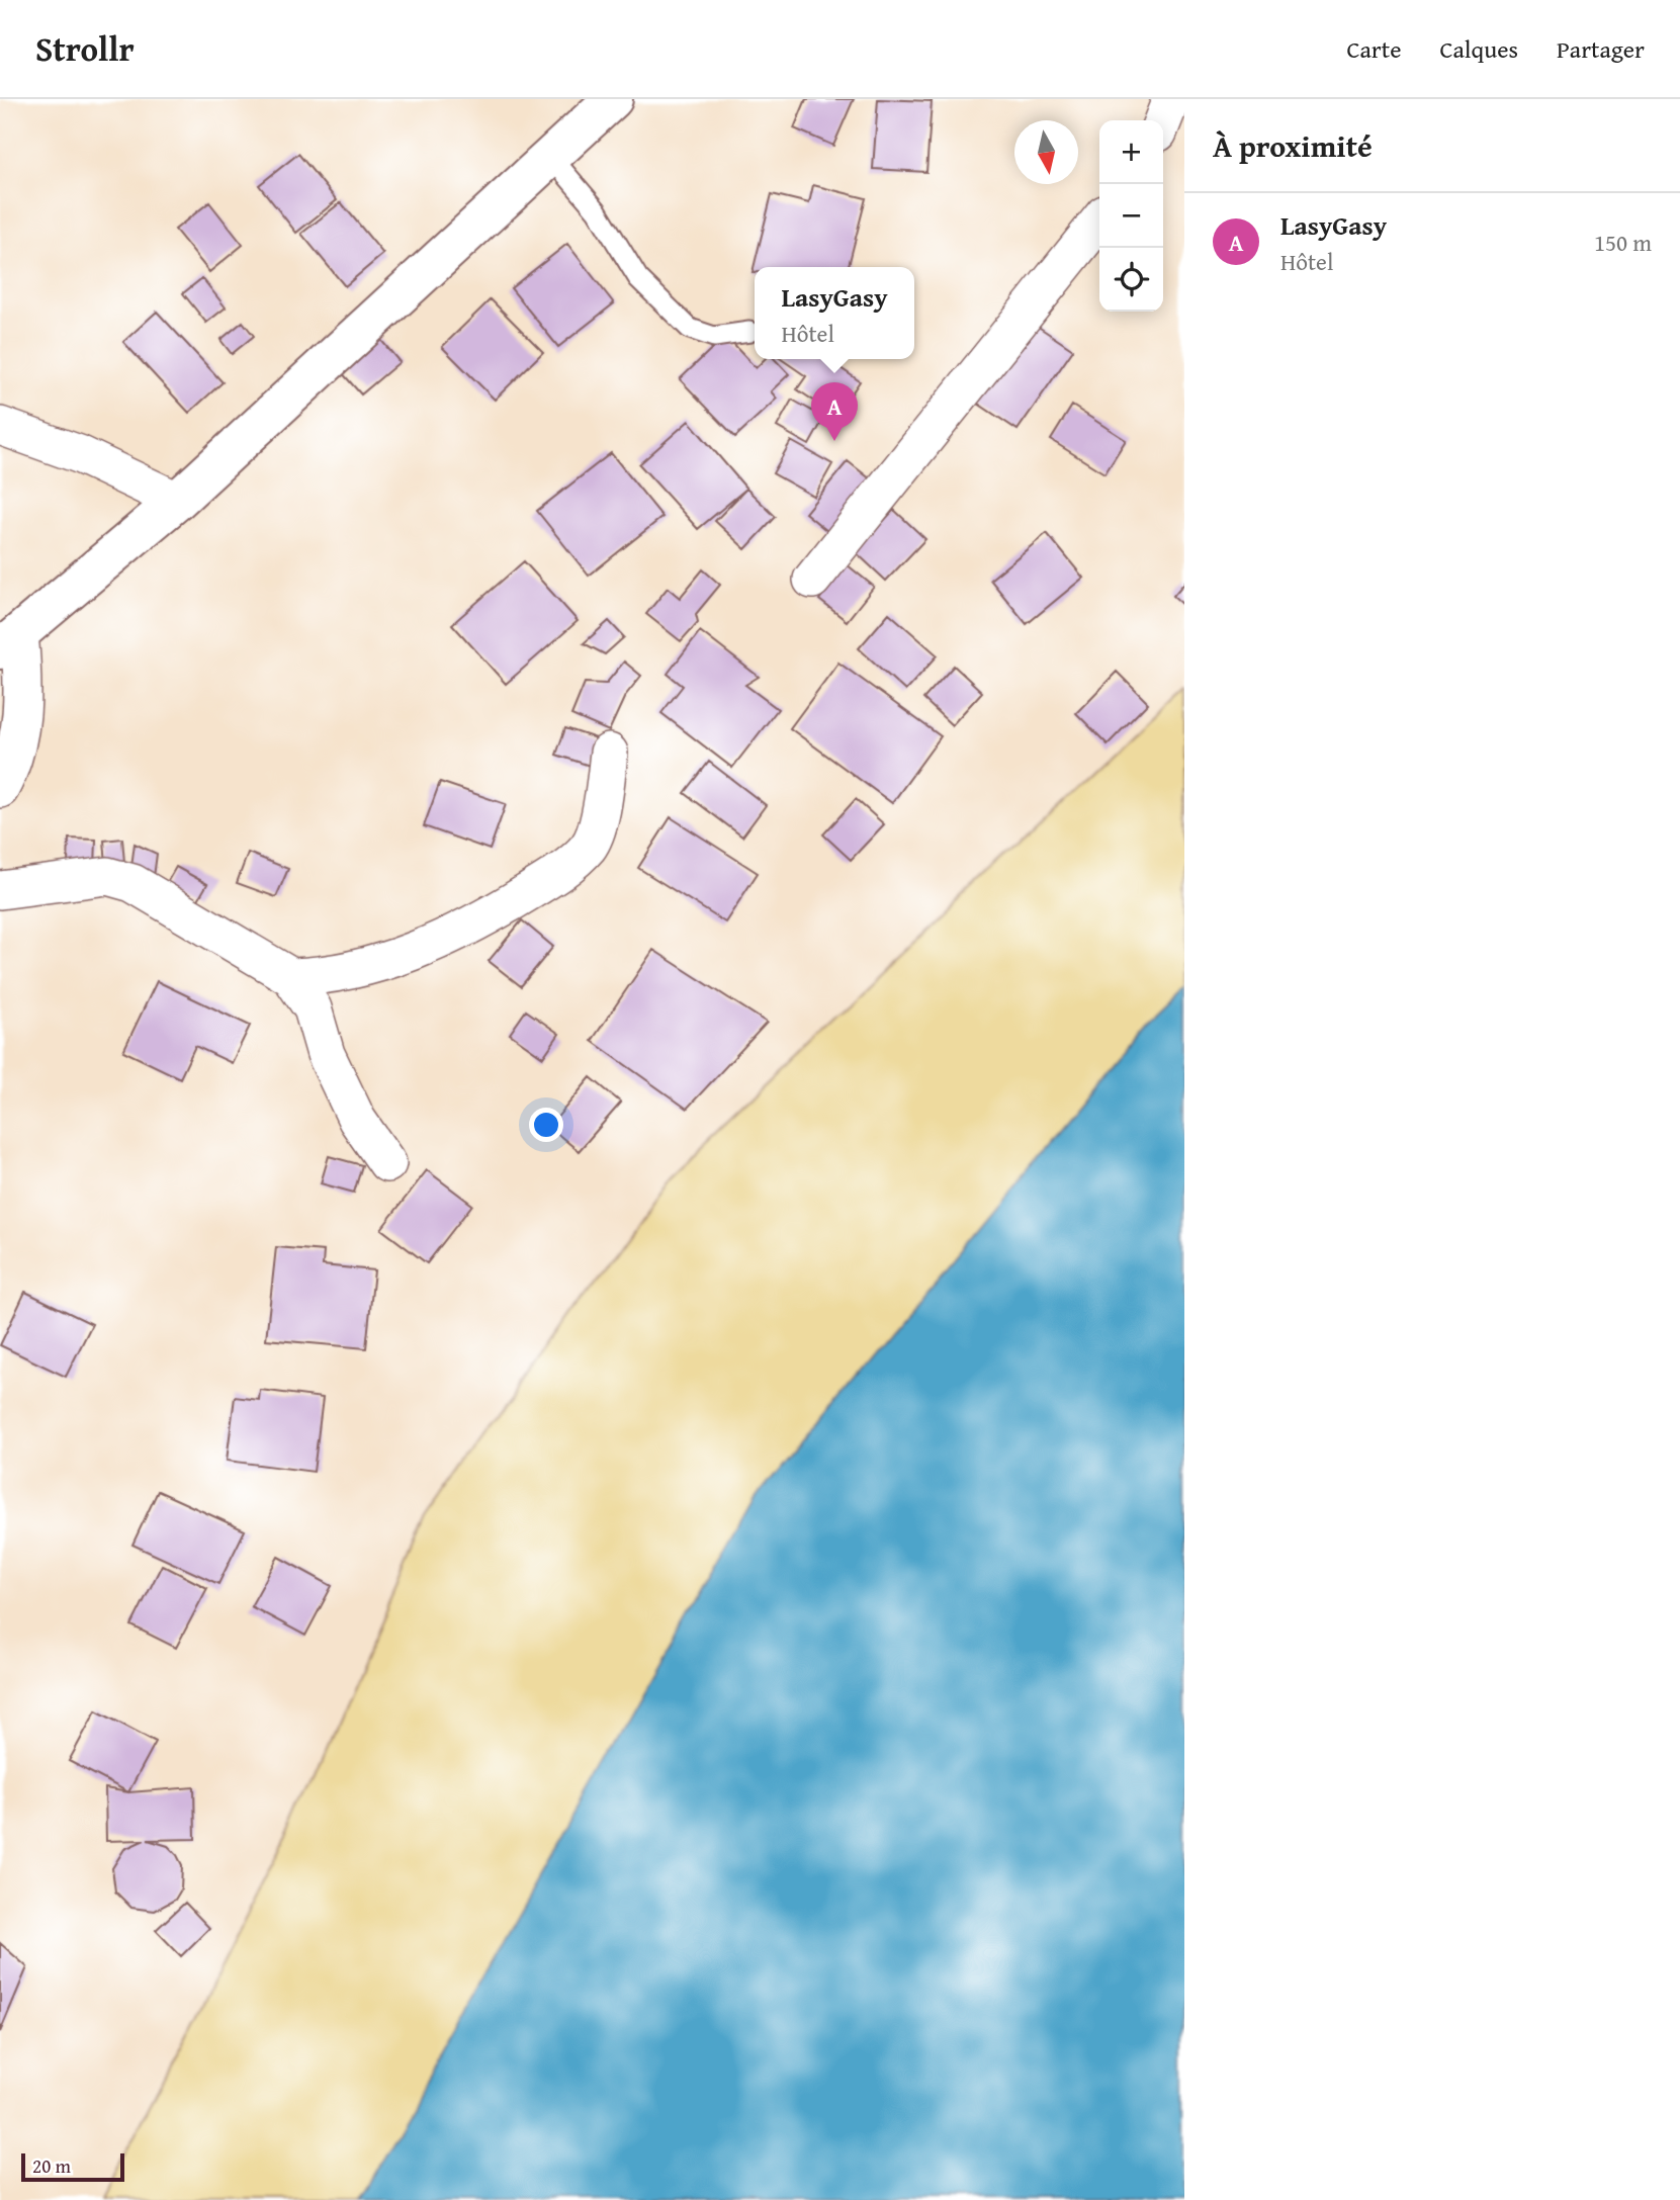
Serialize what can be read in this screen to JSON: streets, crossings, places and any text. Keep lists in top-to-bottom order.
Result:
{
  "scale_bar": "20 m",
  "north": "bottom",
  "page": {
    "header": "Strollr",
    "nav": ["Carte", "Calques", "Partager"],
    "heading": "À proximité",
    "map_buttons": ["+", "−"],
    "list": [
      {
        "mark": "A",
        "name": "LasyGasy",
        "note": "Hôtel",
        "value": "150 m"
      }
    ],
    "popup": ["LasyGasy", "Hôtel"],
    "pins": "A",
    "scale": "20 m"
  }
}
